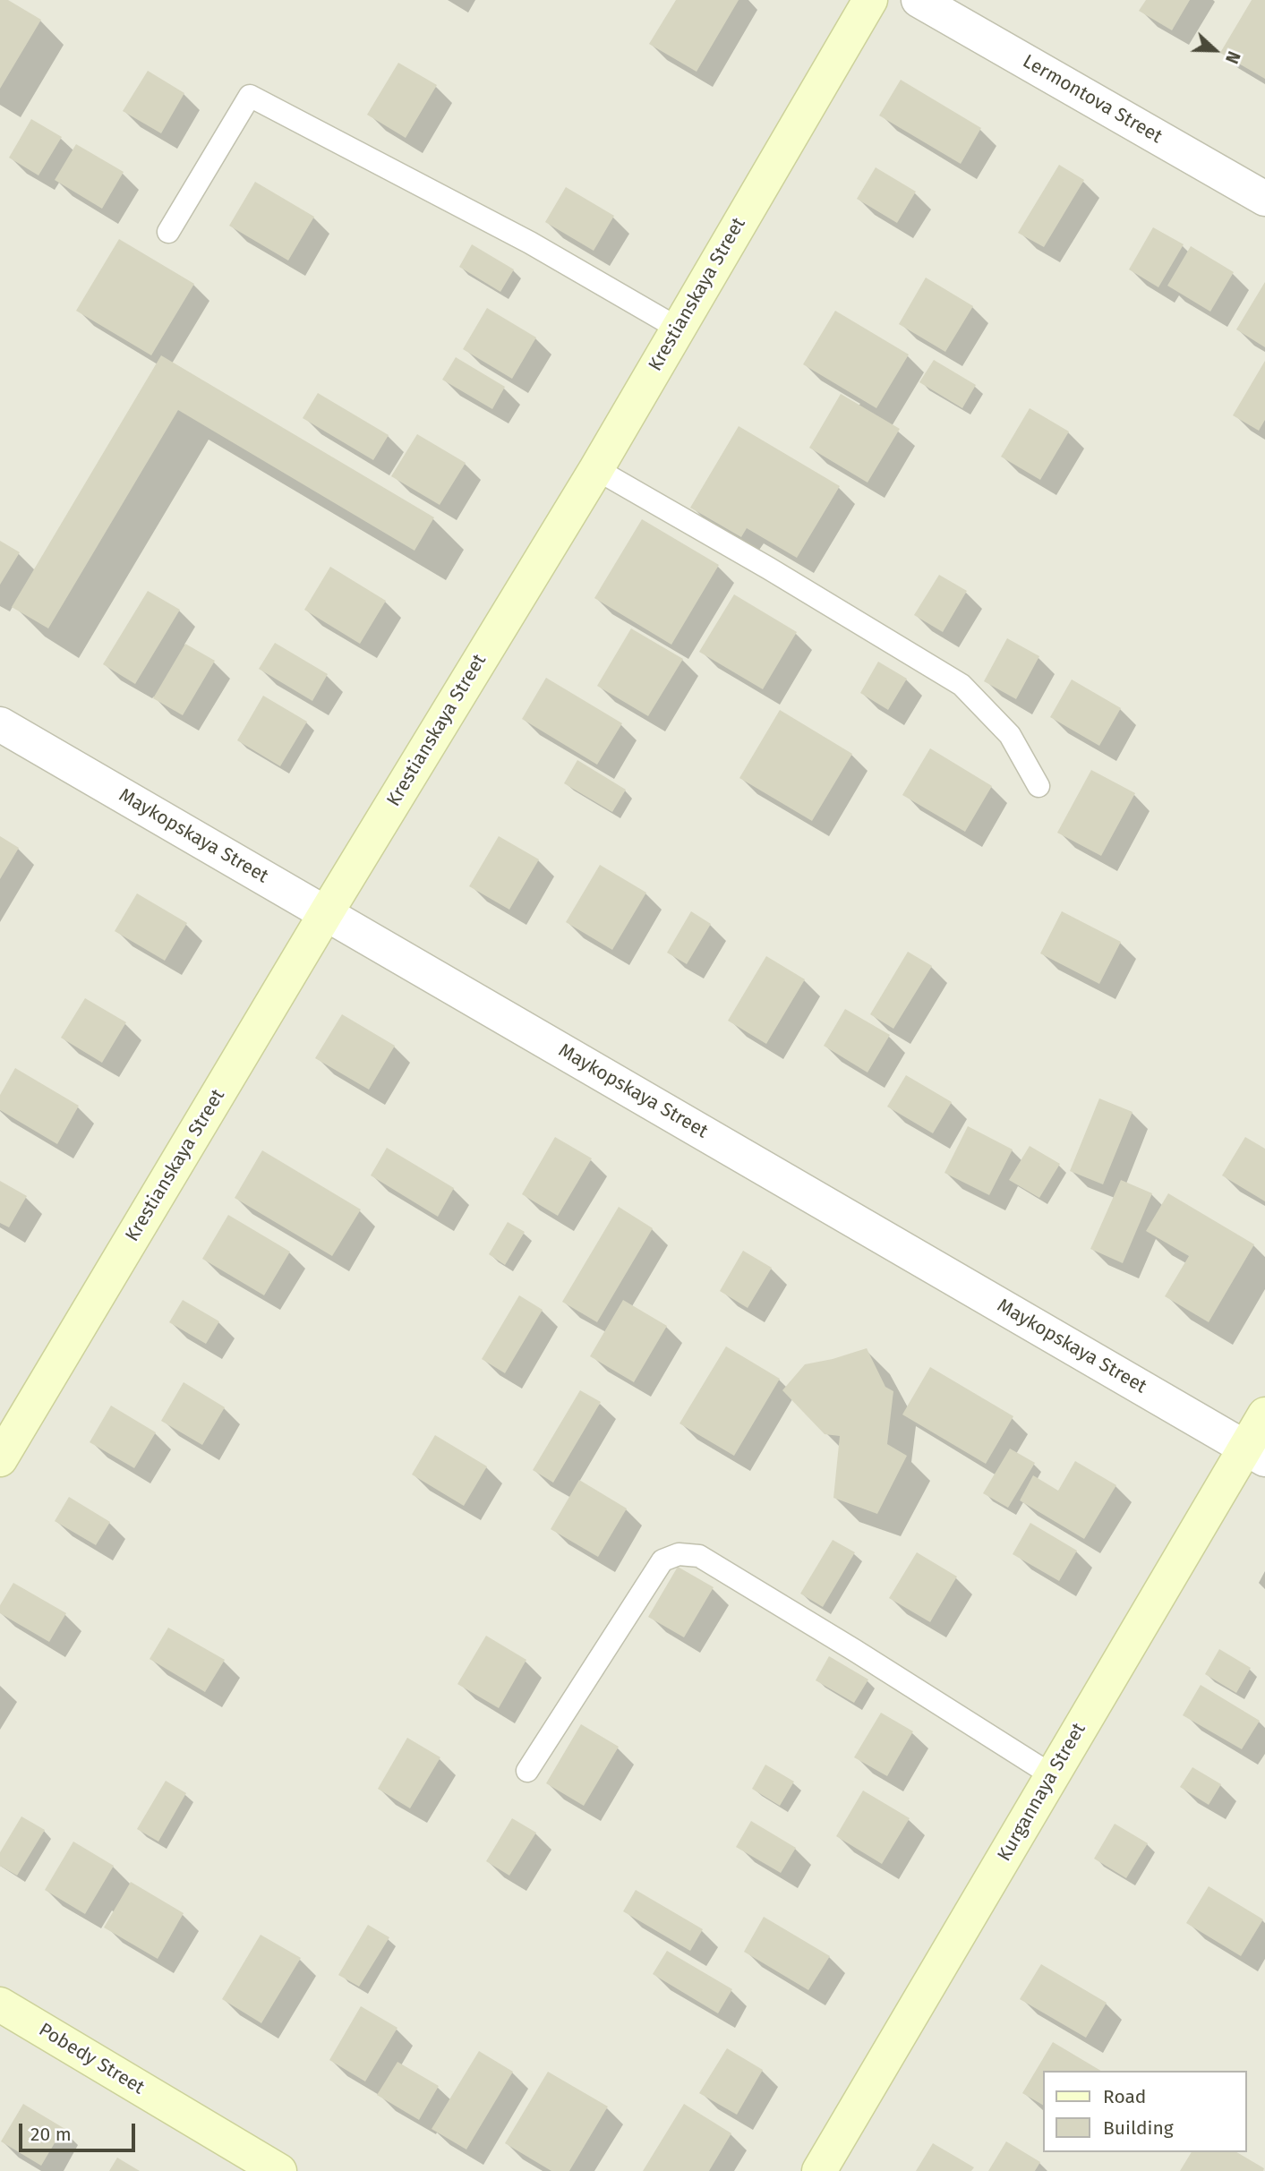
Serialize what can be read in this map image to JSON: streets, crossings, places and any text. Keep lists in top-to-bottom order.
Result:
{
  "streets": {
    "street": [
      "Lermontova Street",
      "Krestianskaya Street",
      "Maykopskaya Street",
      "Kurgannaya Street",
      "Pobedy Street"
    ]
  },
  "crossings": [
    ["Krestianskaya Street", "Maykopskaya Street"],
    ["Maykopskaya Street", "Kurgannaya Street"]
  ],
  "legend": ["Road", "Building"],
  "scale_bar": "20 m",
  "north": "right"
}
